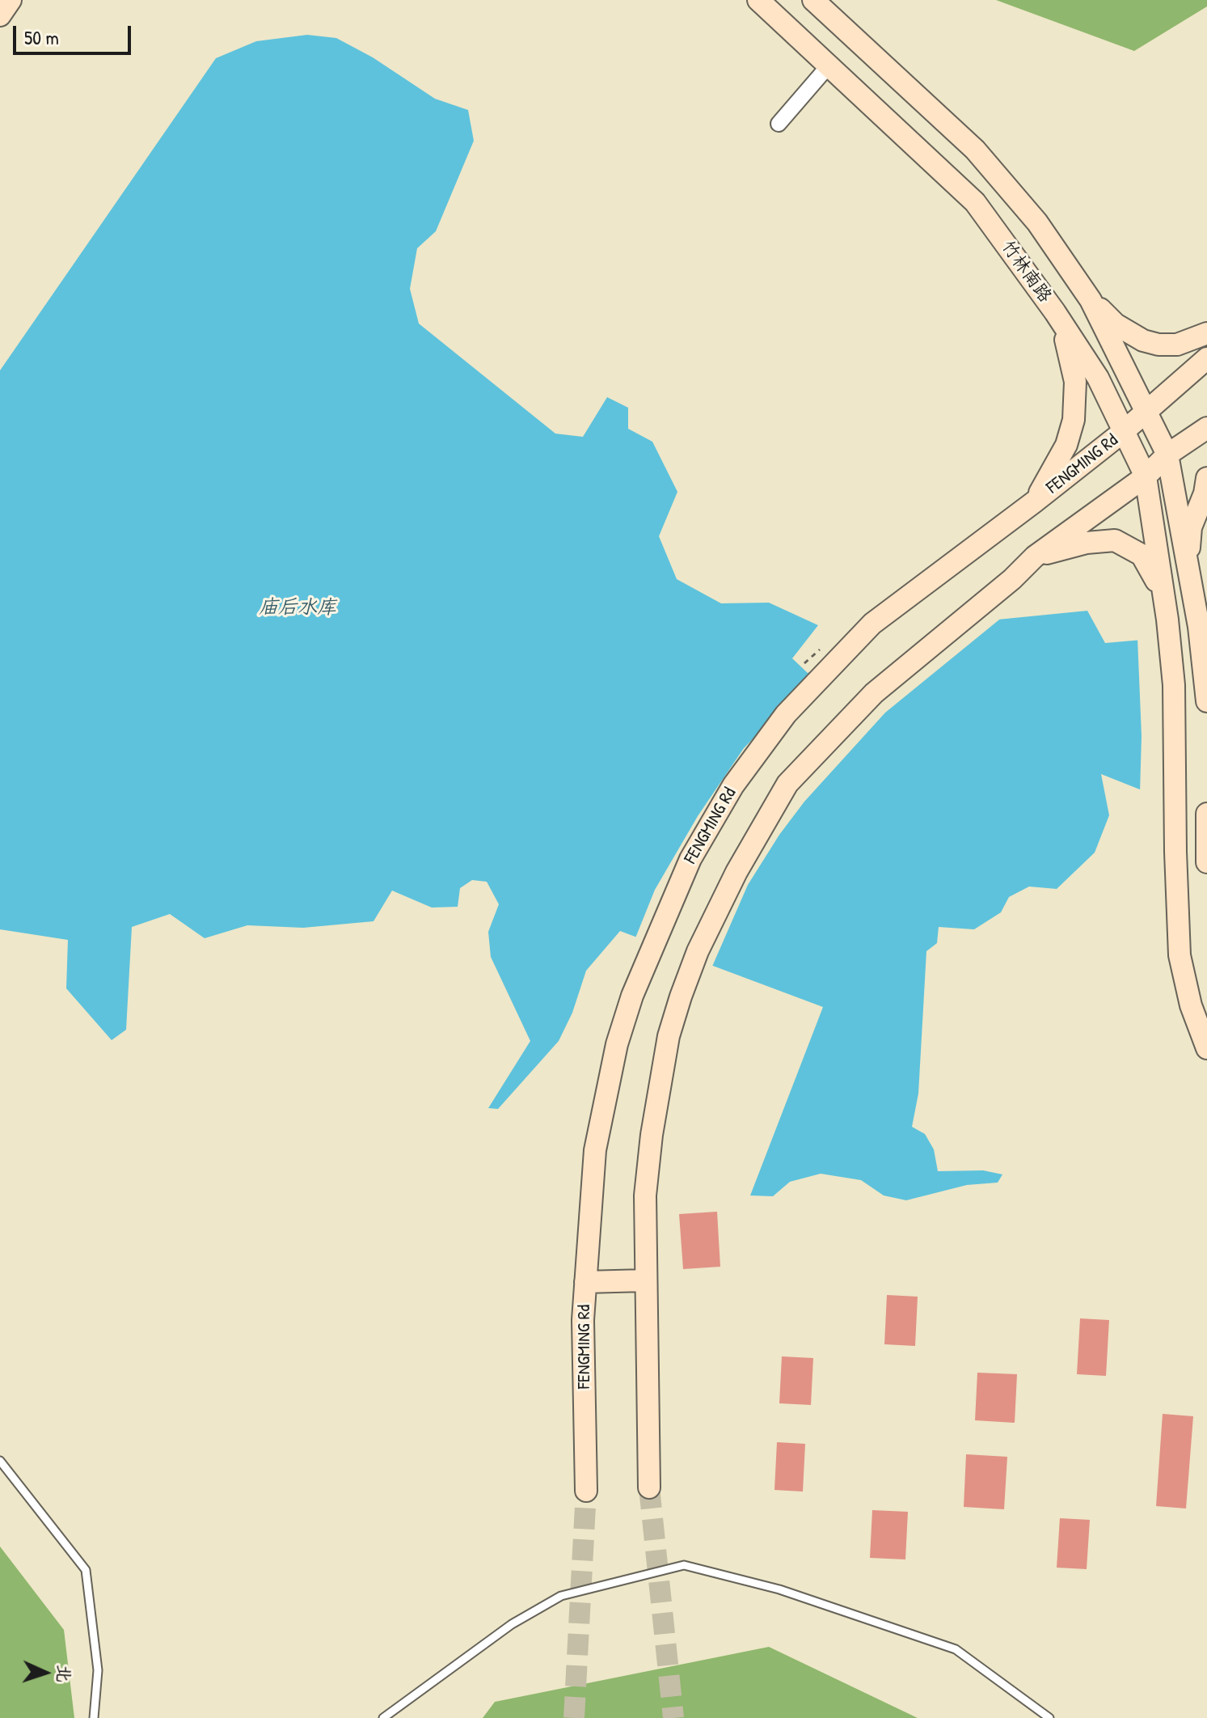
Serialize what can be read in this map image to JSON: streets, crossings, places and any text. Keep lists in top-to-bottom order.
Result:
{
  "streets": {
    "main road": ["竹林南路", "FENGMING Rd"]
  },
  "crossings": [
    ["竹林南路", "FENGMING Rd"]
  ],
  "water": ["庙后水库"],
  "scale_bar": "50 m",
  "north": "right"
}
